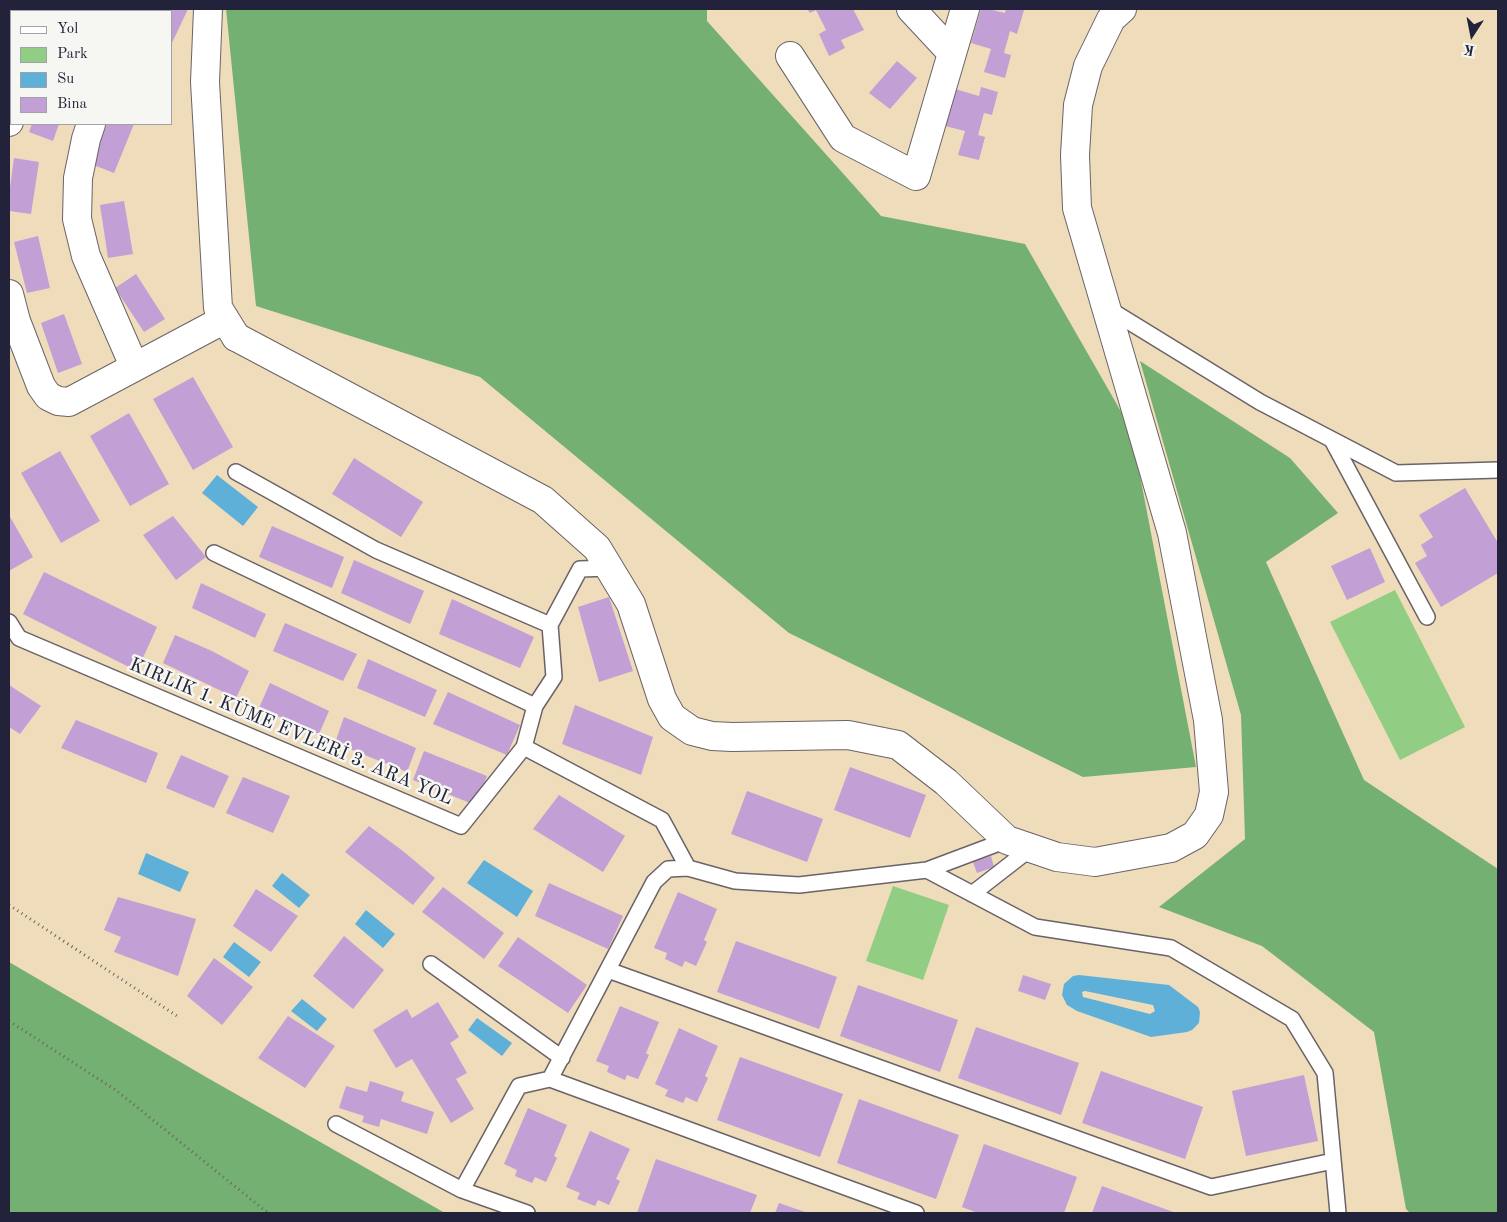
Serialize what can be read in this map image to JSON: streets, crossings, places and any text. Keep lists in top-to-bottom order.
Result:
{
  "streets": {
    "lane": ["KIRLIK 1. KÜME EVLERİ 3. ARA YOL"]
  },
  "legend": [
    "Yol",
    "Park",
    "Su",
    "Bina"
  ],
  "north": "bottom"
}
